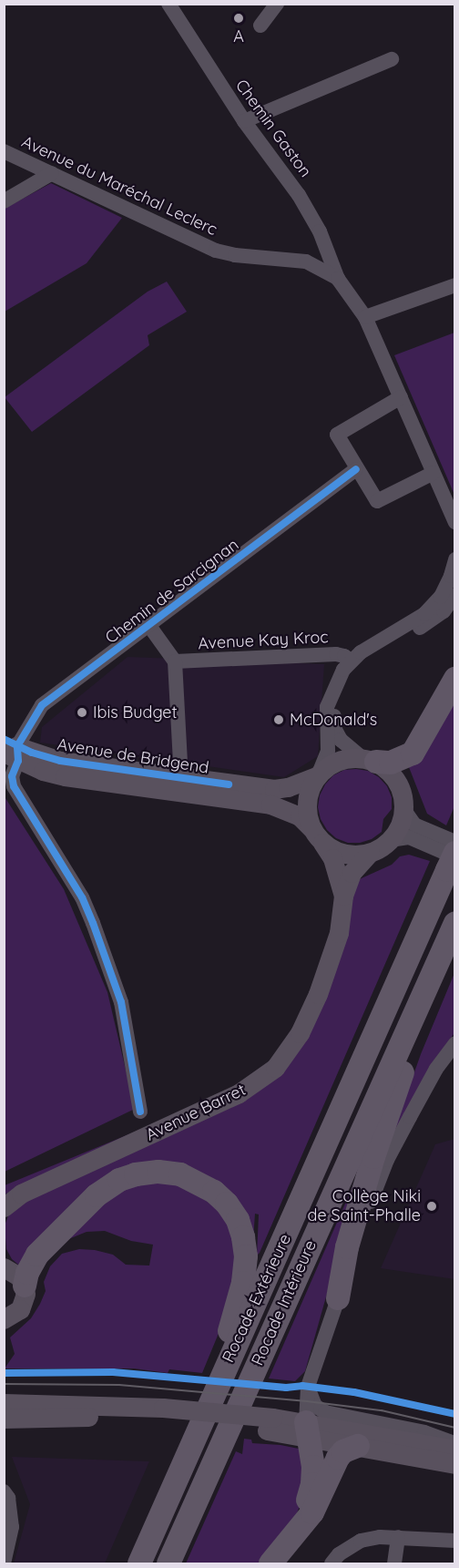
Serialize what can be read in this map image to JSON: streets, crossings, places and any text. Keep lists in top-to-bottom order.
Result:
{
  "streets": {
    "highway": ["Rocade Extérieure", "Rocade Intérieure"],
    "main road": ["Avenue de Bridgend", "Avenue Barret"],
    "street": [
      "Chemin Gaston",
      "Avenue du Maréchal Leclerc",
      "Chemin de Sarcignan",
      "Avenue Kay Kroc"
    ]
  },
  "crossings": [
    ["Chemin Gaston", "Avenue du Maréchal Leclerc"],
    ["Chemin de Sarcignan", "Avenue de Bridgend"],
    ["Avenue de Bridgend", "Avenue Barret"]
  ],
  "places": [
    "A",
    "Ibis Budget",
    "McDonald's",
    "Collège Niki de Saint-Phalle"
  ]
}
